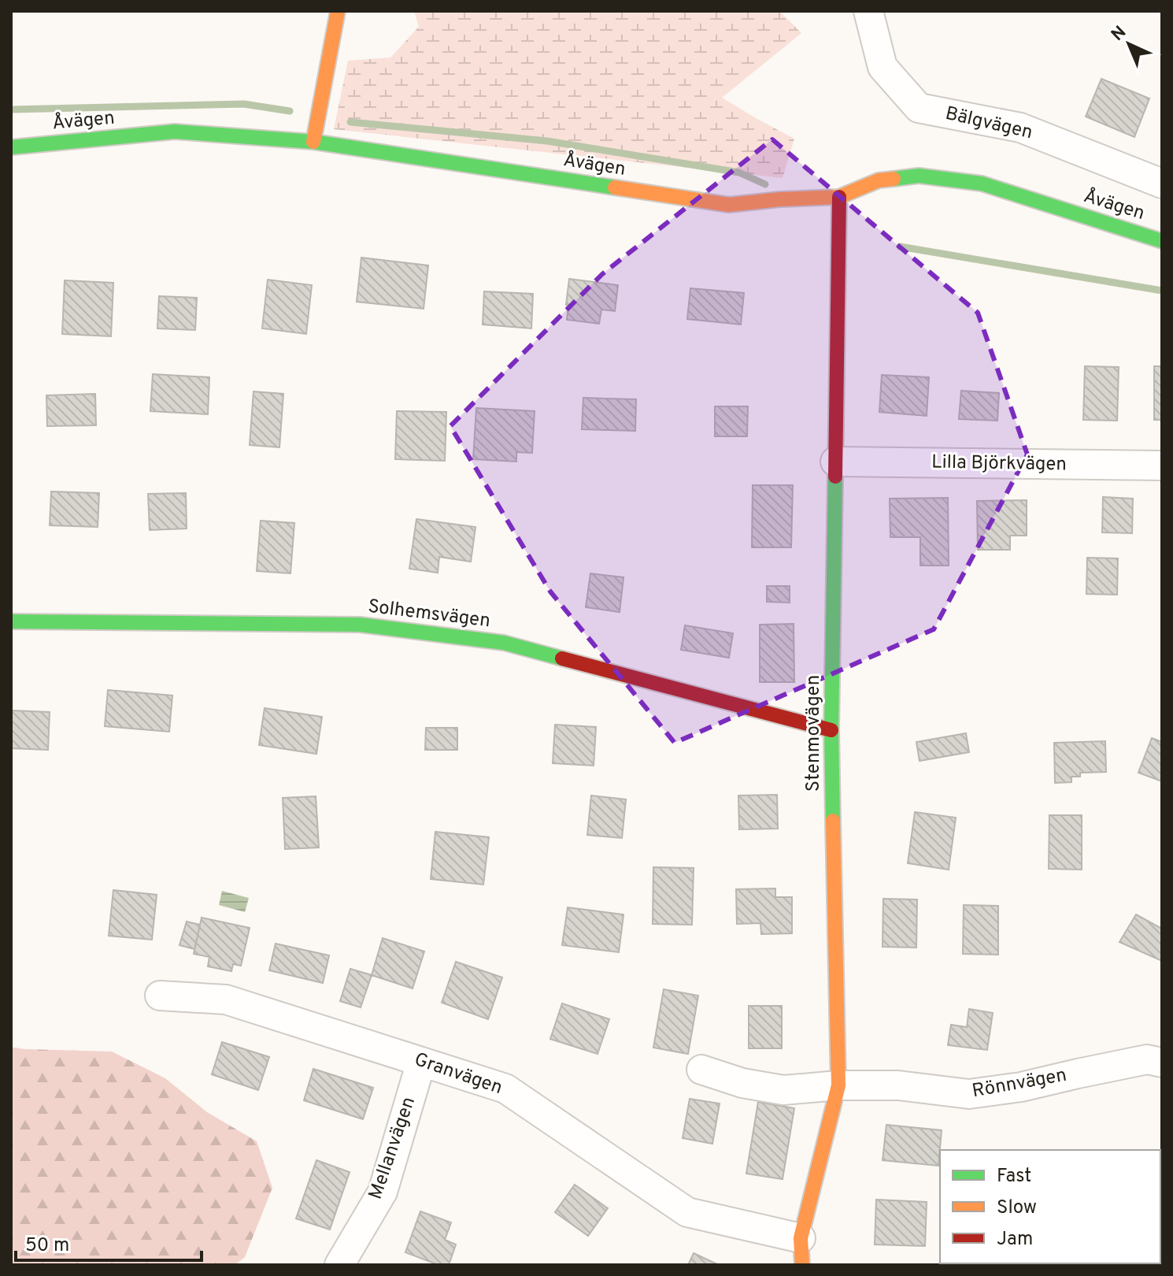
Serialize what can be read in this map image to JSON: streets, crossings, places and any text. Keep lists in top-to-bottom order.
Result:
{
  "streets": {
    "street": [
      "Åvägen",
      "Bälgvägen",
      "Lilla Björkvägen",
      "Solhemsvägen",
      "Stenmovägen",
      "Granvägen",
      "Rönnvägen",
      "Mellanvägen"
    ]
  },
  "crossings": [
    ["Åvägen", "Stenmovägen"],
    ["Lilla Björkvägen", "Stenmovägen"],
    ["Solhemsvägen", "Stenmovägen"],
    ["Stenmovägen", "Granvägen"],
    ["Stenmovägen", "Rönnvägen"],
    ["Granvägen", "Mellanvägen"]
  ],
  "legend": ["Fast", "Slow", "Jam"],
  "scale_bar": "50 m",
  "north": "top left"
}
